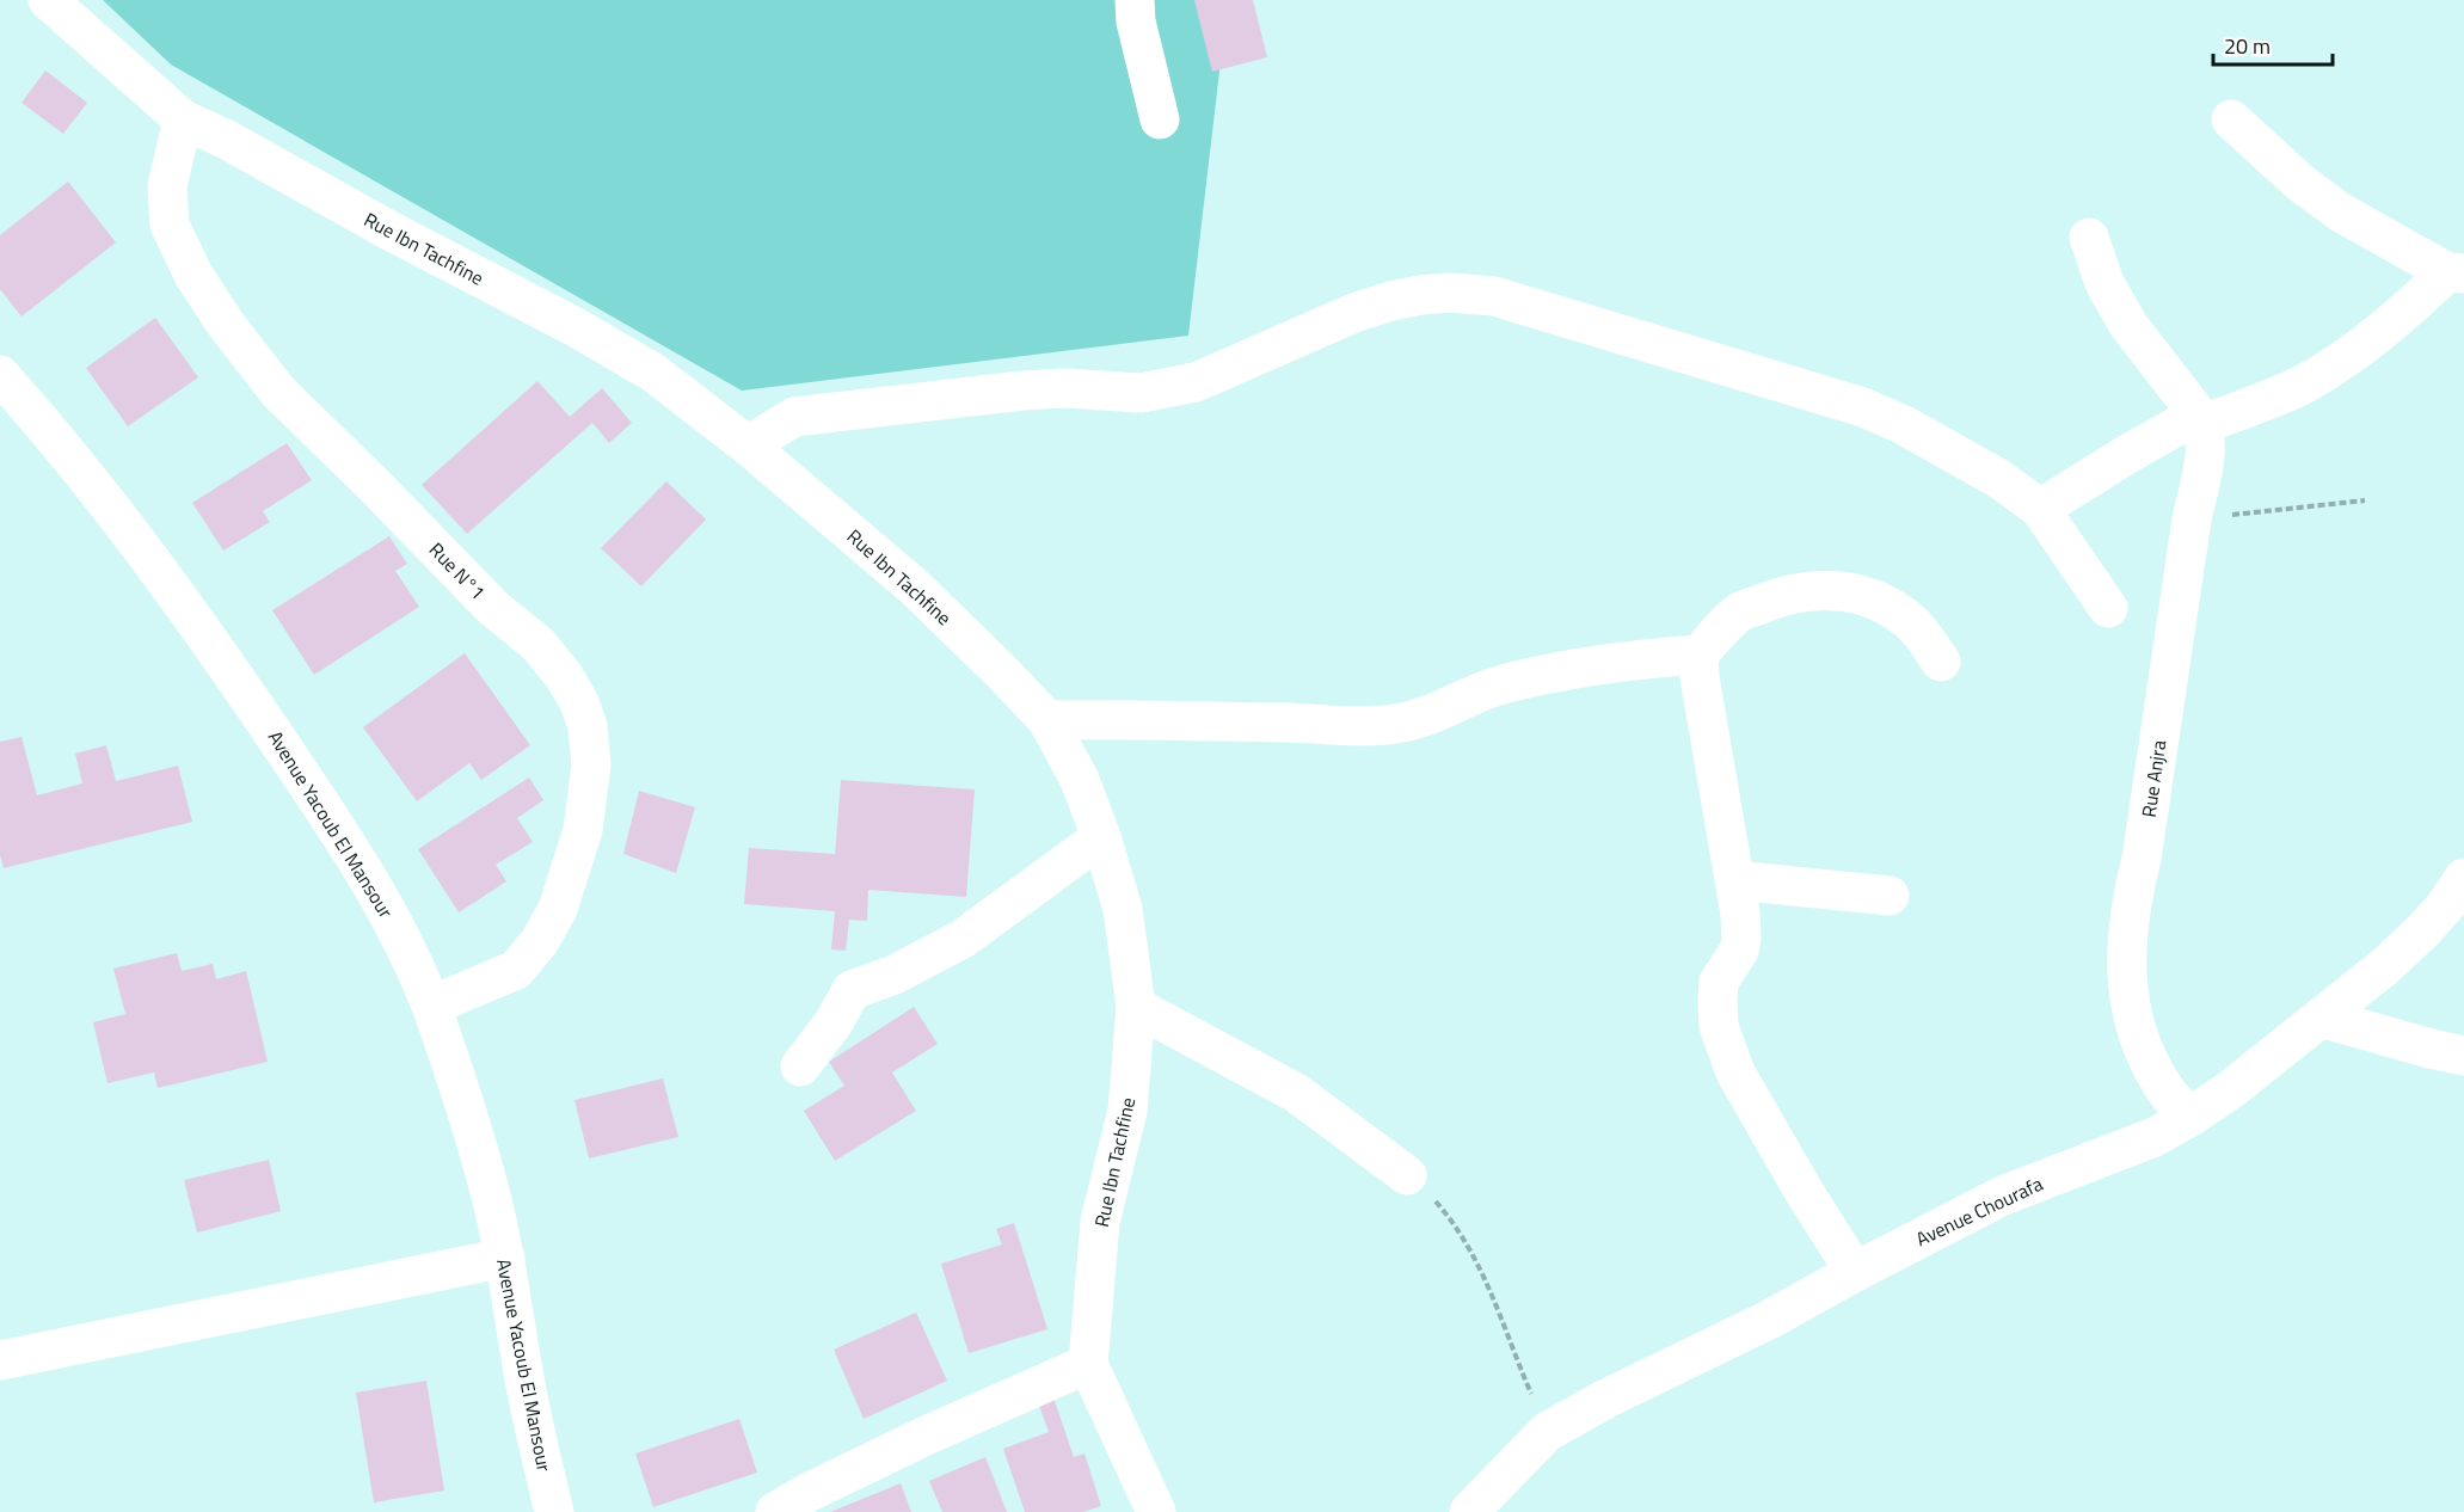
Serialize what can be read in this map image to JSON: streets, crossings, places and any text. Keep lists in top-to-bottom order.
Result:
{
  "streets": {
    "street": [
      "Rue Ibn Tachfine",
      "Rue N°1",
      "Rue Anjra",
      "Avenue Yacoub El Mansour",
      "Avenue Chourafa"
    ]
  },
  "crossings": [
    ["Rue Ibn Tachfine", "Rue N°1"],
    ["Rue N°1", "Avenue Yacoub El Mansour"],
    ["Rue Anjra", "Avenue Chourafa"]
  ],
  "scale_bar": "20 m"
}
